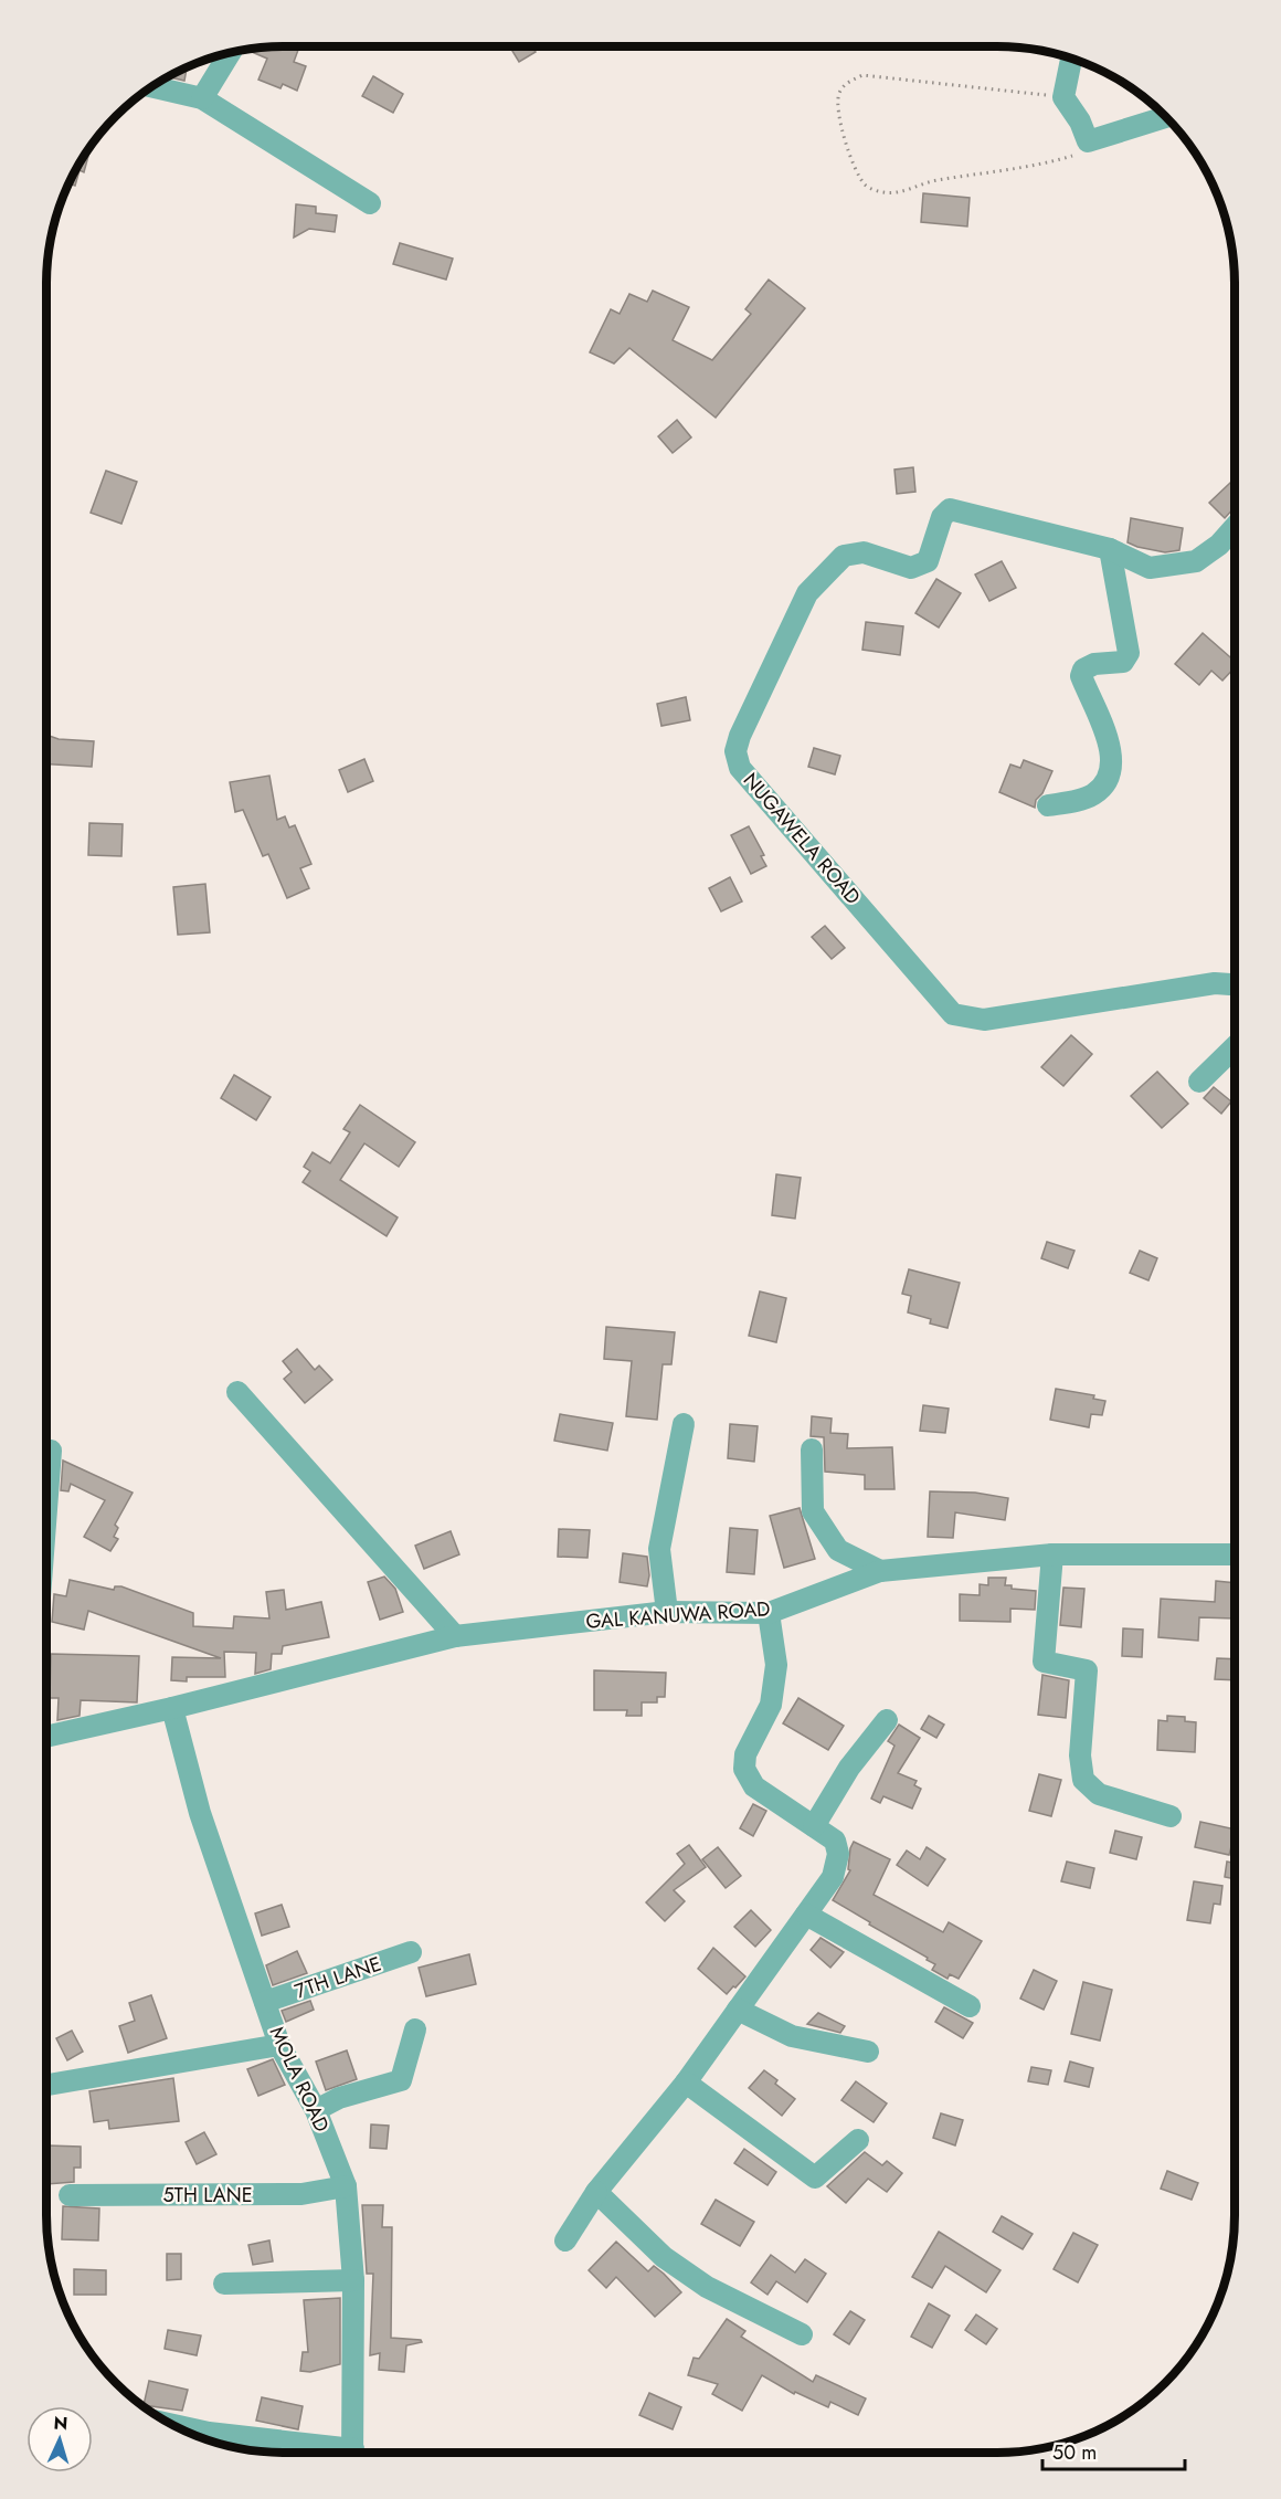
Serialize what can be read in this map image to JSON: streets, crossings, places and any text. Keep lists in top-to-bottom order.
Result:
{
  "streets": {
    "street": [
      "NUGAWELA ROAD",
      "GAL KANUWA ROAD",
      "7TH LANE",
      "MOLA ROAD",
      "5TH LANE"
    ]
  },
  "crossings": [
    ["GAL KANUWA ROAD", "MOLA ROAD"],
    ["7TH LANE", "MOLA ROAD"],
    ["MOLA ROAD", "5TH LANE"]
  ],
  "scale_bar": "50 m",
  "north": "top"
}
